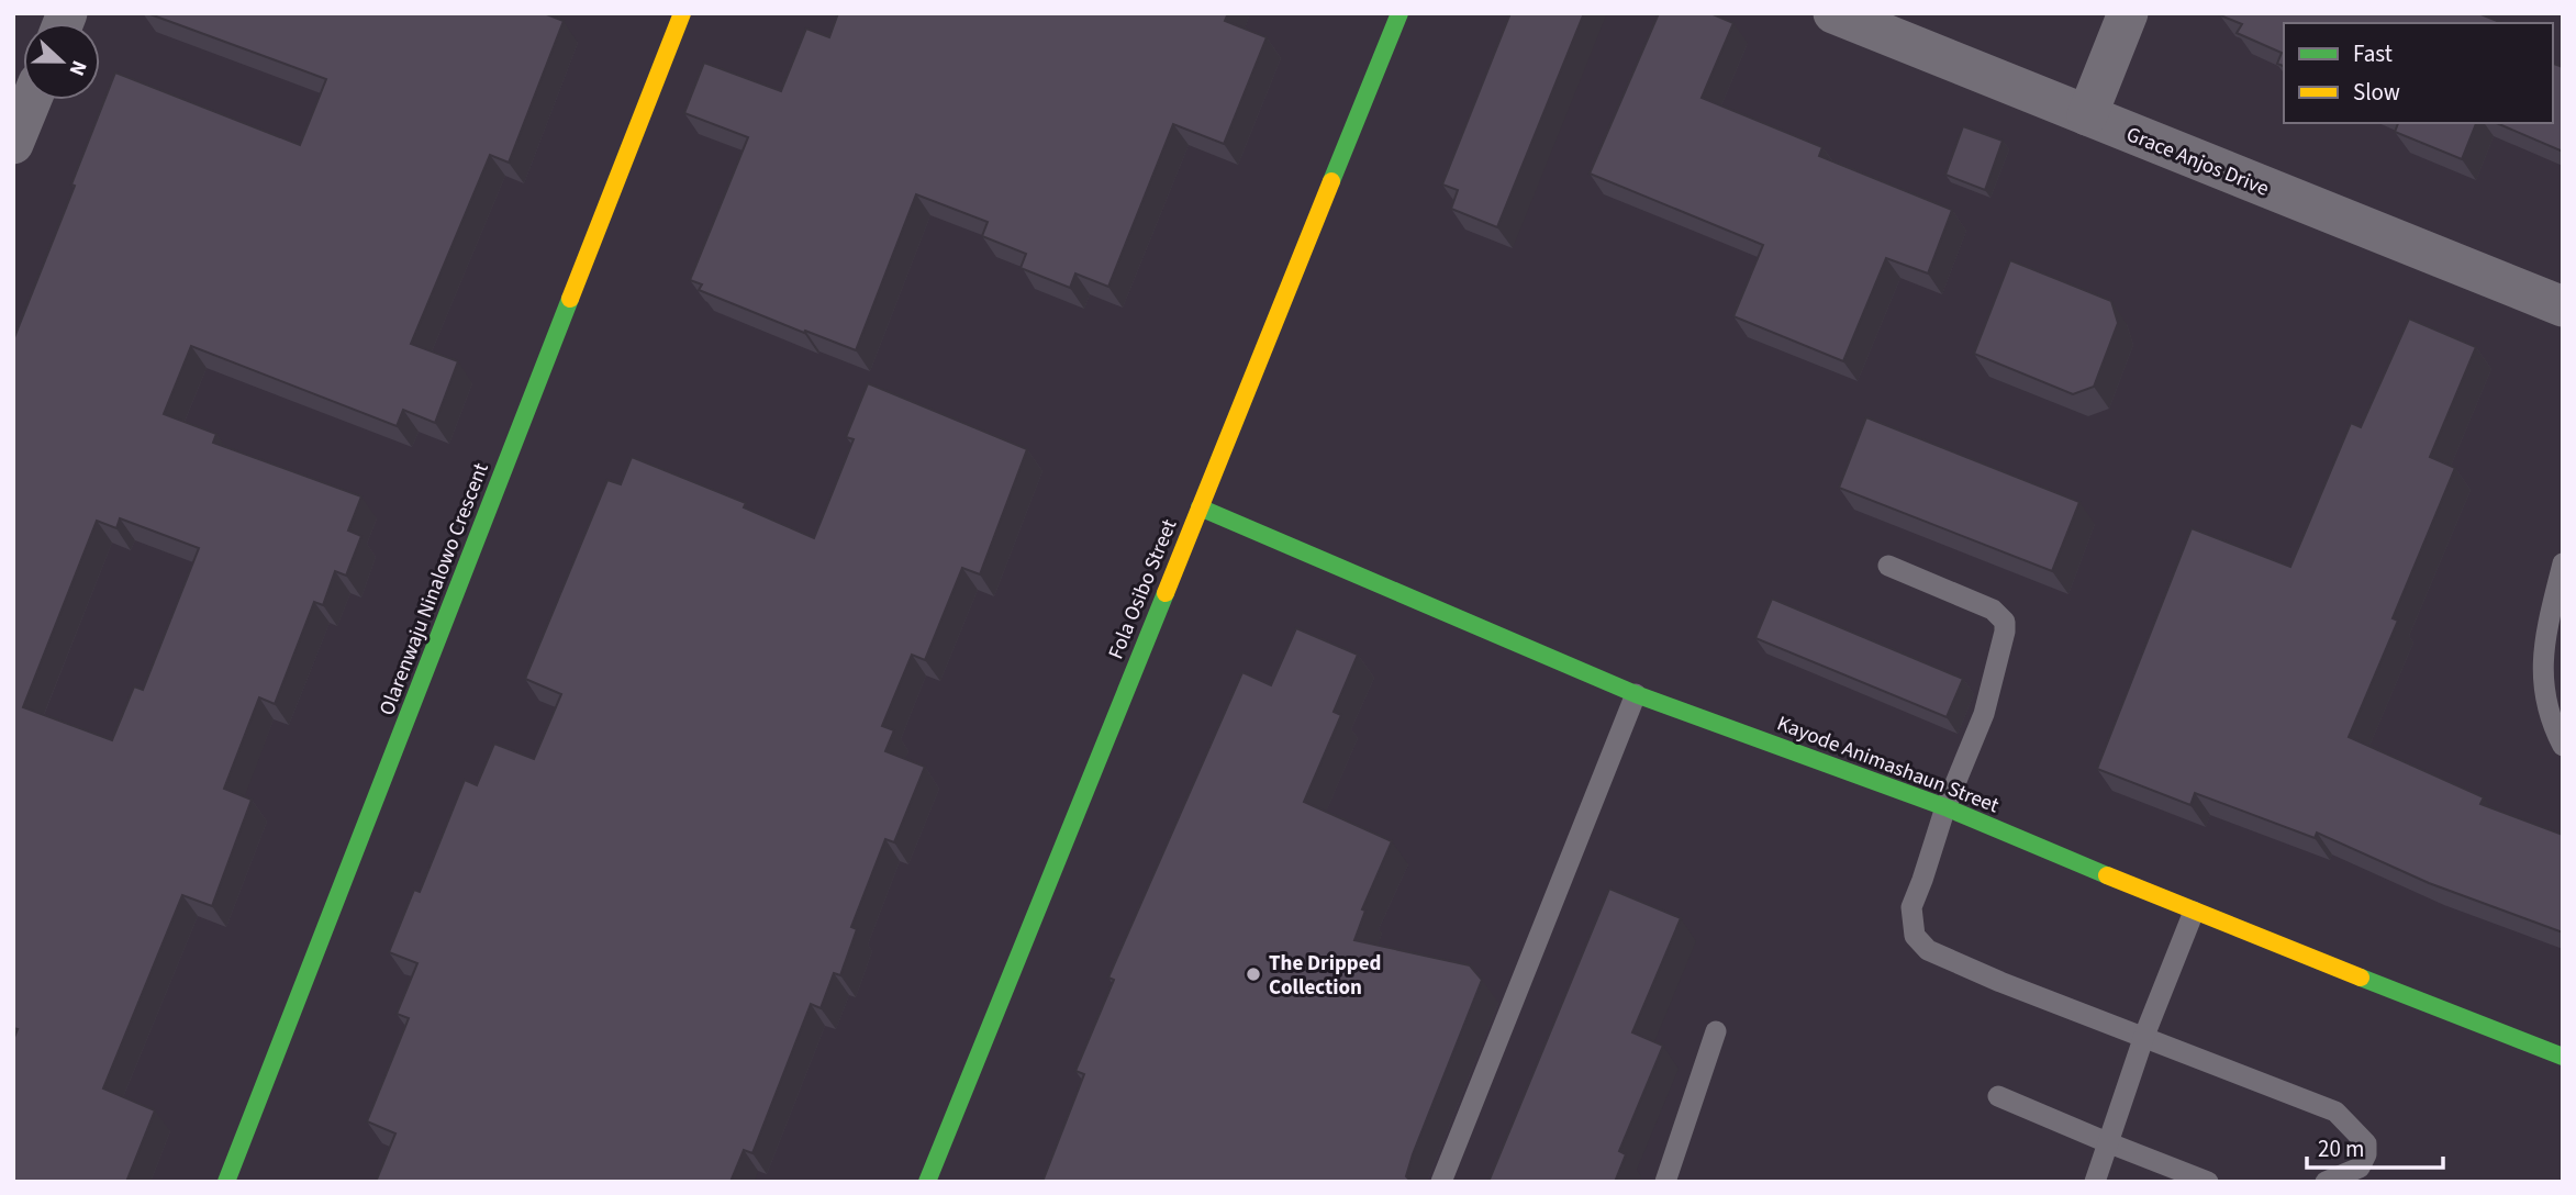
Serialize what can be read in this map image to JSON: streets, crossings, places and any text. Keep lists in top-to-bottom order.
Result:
{
  "streets": {
    "street": [
      "Grace Anjos Drive",
      "Olarenwaju Ninalowo Crescent",
      "Fola Osibo Street",
      "Kayode Animashaun Street"
    ]
  },
  "crossings": [
    ["Fola Osibo Street", "Kayode Animashaun Street"]
  ],
  "places": ["The Dripped Collection"],
  "legend": ["Fast", "Slow"],
  "scale_bar": "20 m",
  "north": "right"
}
